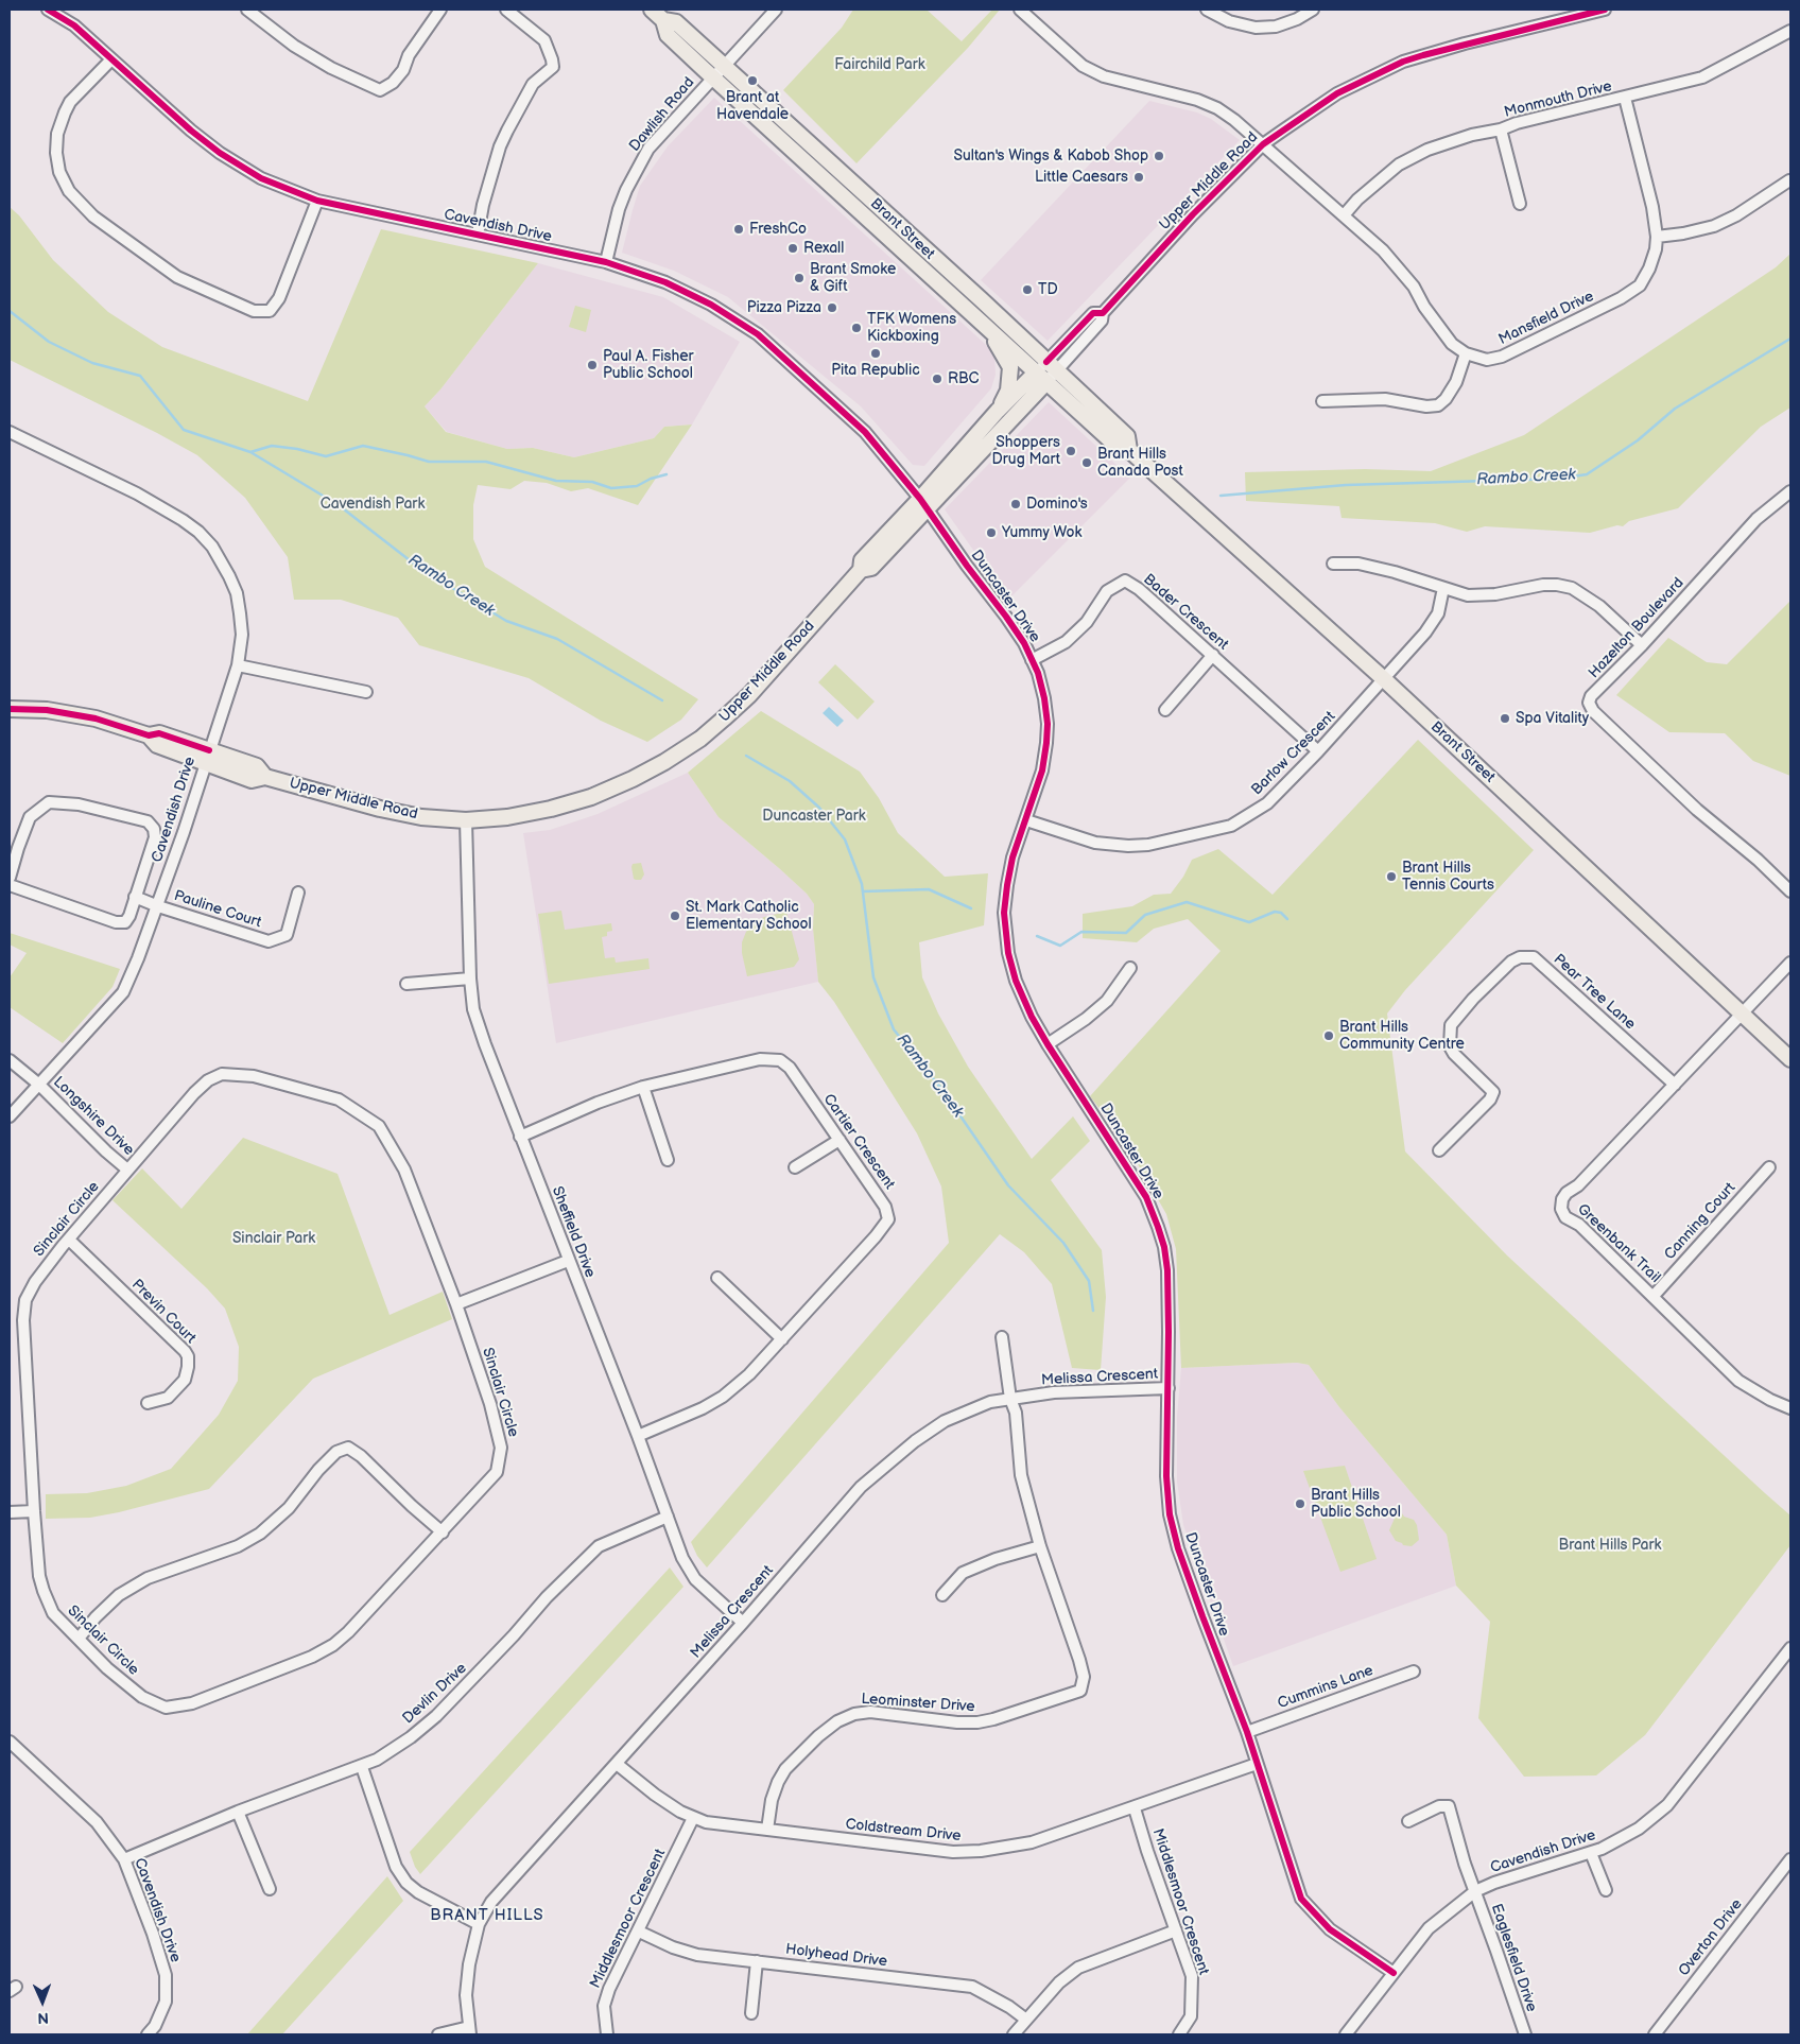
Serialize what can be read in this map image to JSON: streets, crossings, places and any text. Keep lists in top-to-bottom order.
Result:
{
  "streets": {
    "main road": ["Upper Middle Road", "Brant Street"],
    "street": [
      "Monmouth Drive",
      "Dawlish Road",
      "Cavendish Drive",
      "Mansfield Drive",
      "Duncaster Drive",
      "Bader Crescent",
      "Hazelton Boulevard",
      "Barlow Crescent",
      "Pauline Court",
      "Pear Tree Lane",
      "Longshire Drive",
      "Cartier Crescent",
      "Sinclair Circle",
      "Canning Court",
      "Sheffield Drive",
      "Greenbank Trail",
      "Previn Court",
      "Melissa Crescent",
      "Cummins Lane",
      "Devlin Drive",
      "Leominster Drive",
      "Coldstream Drive",
      "Middlesmoor Crescent",
      "Overton Drive",
      "Holyhead Drive",
      "Eaglesfield Drive"
    ]
  },
  "crossings": [
    ["Monmouth Drive", "Mansfield Drive"],
    ["Dawlish Road", "Cavendish Drive"],
    ["Dawlish Road", "Brant Street"],
    ["Upper Middle Road", "Cavendish Drive"],
    ["Upper Middle Road", "Brant Street"],
    ["Upper Middle Road", "Duncaster Drive"],
    ["Upper Middle Road", "Sheffield Drive"],
    ["Cavendish Drive", "Duncaster Drive"],
    ["Cavendish Drive", "Pauline Court"],
    ["Cavendish Drive", "Longshire Drive"],
    ["Cavendish Drive", "Devlin Drive"],
    ["Cavendish Drive", "Eaglesfield Drive"],
    ["Brant Street", "Barlow Crescent"],
    ["Brant Street", "Greenbank Trail"],
    ["Duncaster Drive", "Bader Crescent"],
    ["Duncaster Drive", "Barlow Crescent"],
    ["Duncaster Drive", "Melissa Crescent"],
    ["Duncaster Drive", "Cummins Lane"],
    ["Duncaster Drive", "Coldstream Drive"],
    ["Bader Crescent", "Barlow Crescent"],
    ["Pear Tree Lane", "Greenbank Trail"],
    ["Longshire Drive", "Sinclair Circle"],
    ["Cartier Crescent", "Sheffield Drive"],
    ["Sinclair Circle", "Previn Court"],
    ["Canning Court", "Greenbank Trail"],
    ["Sheffield Drive", "Melissa Crescent"],
    ["Sheffield Drive", "Devlin Drive"],
    ["Melissa Crescent", "Leominster Drive"],
    ["Melissa Crescent", "Coldstream Drive"],
    ["Leominster Drive", "Coldstream Drive"],
    ["Coldstream Drive", "Middlesmoor Crescent"],
    ["Middlesmoor Crescent", "Holyhead Drive"]
  ],
  "districts": ["BRANT HILLS"],
  "water": ["Rambo Creek"],
  "parks": [
    "Fairchild Park",
    "Cavendish Park",
    "Duncaster Park",
    "Sinclair Park",
    "Brant Hills Park"
  ],
  "places": [
    "Brant at Havendale",
    "Sultan's Wings & Kabob Shop",
    "Little Caesars",
    "FreshCo",
    "Rexall",
    "Brant Smoke & Gift",
    "TD",
    "Pizza Pizza",
    "TFK Womens Kickboxing",
    "Pita Republic",
    "Paul A. Fisher Public School",
    "RBC",
    "Shoppers Drug Mart",
    "Brant Hills Canada Post",
    "Domino's",
    "Yummy Wok",
    "Spa Vitality",
    "Brant Hills Tennis Courts",
    "St. Mark Catholic Elementary School",
    "Brant Hills Community Centre",
    "Brant Hills Public School"
  ],
  "north": "bottom"
}
